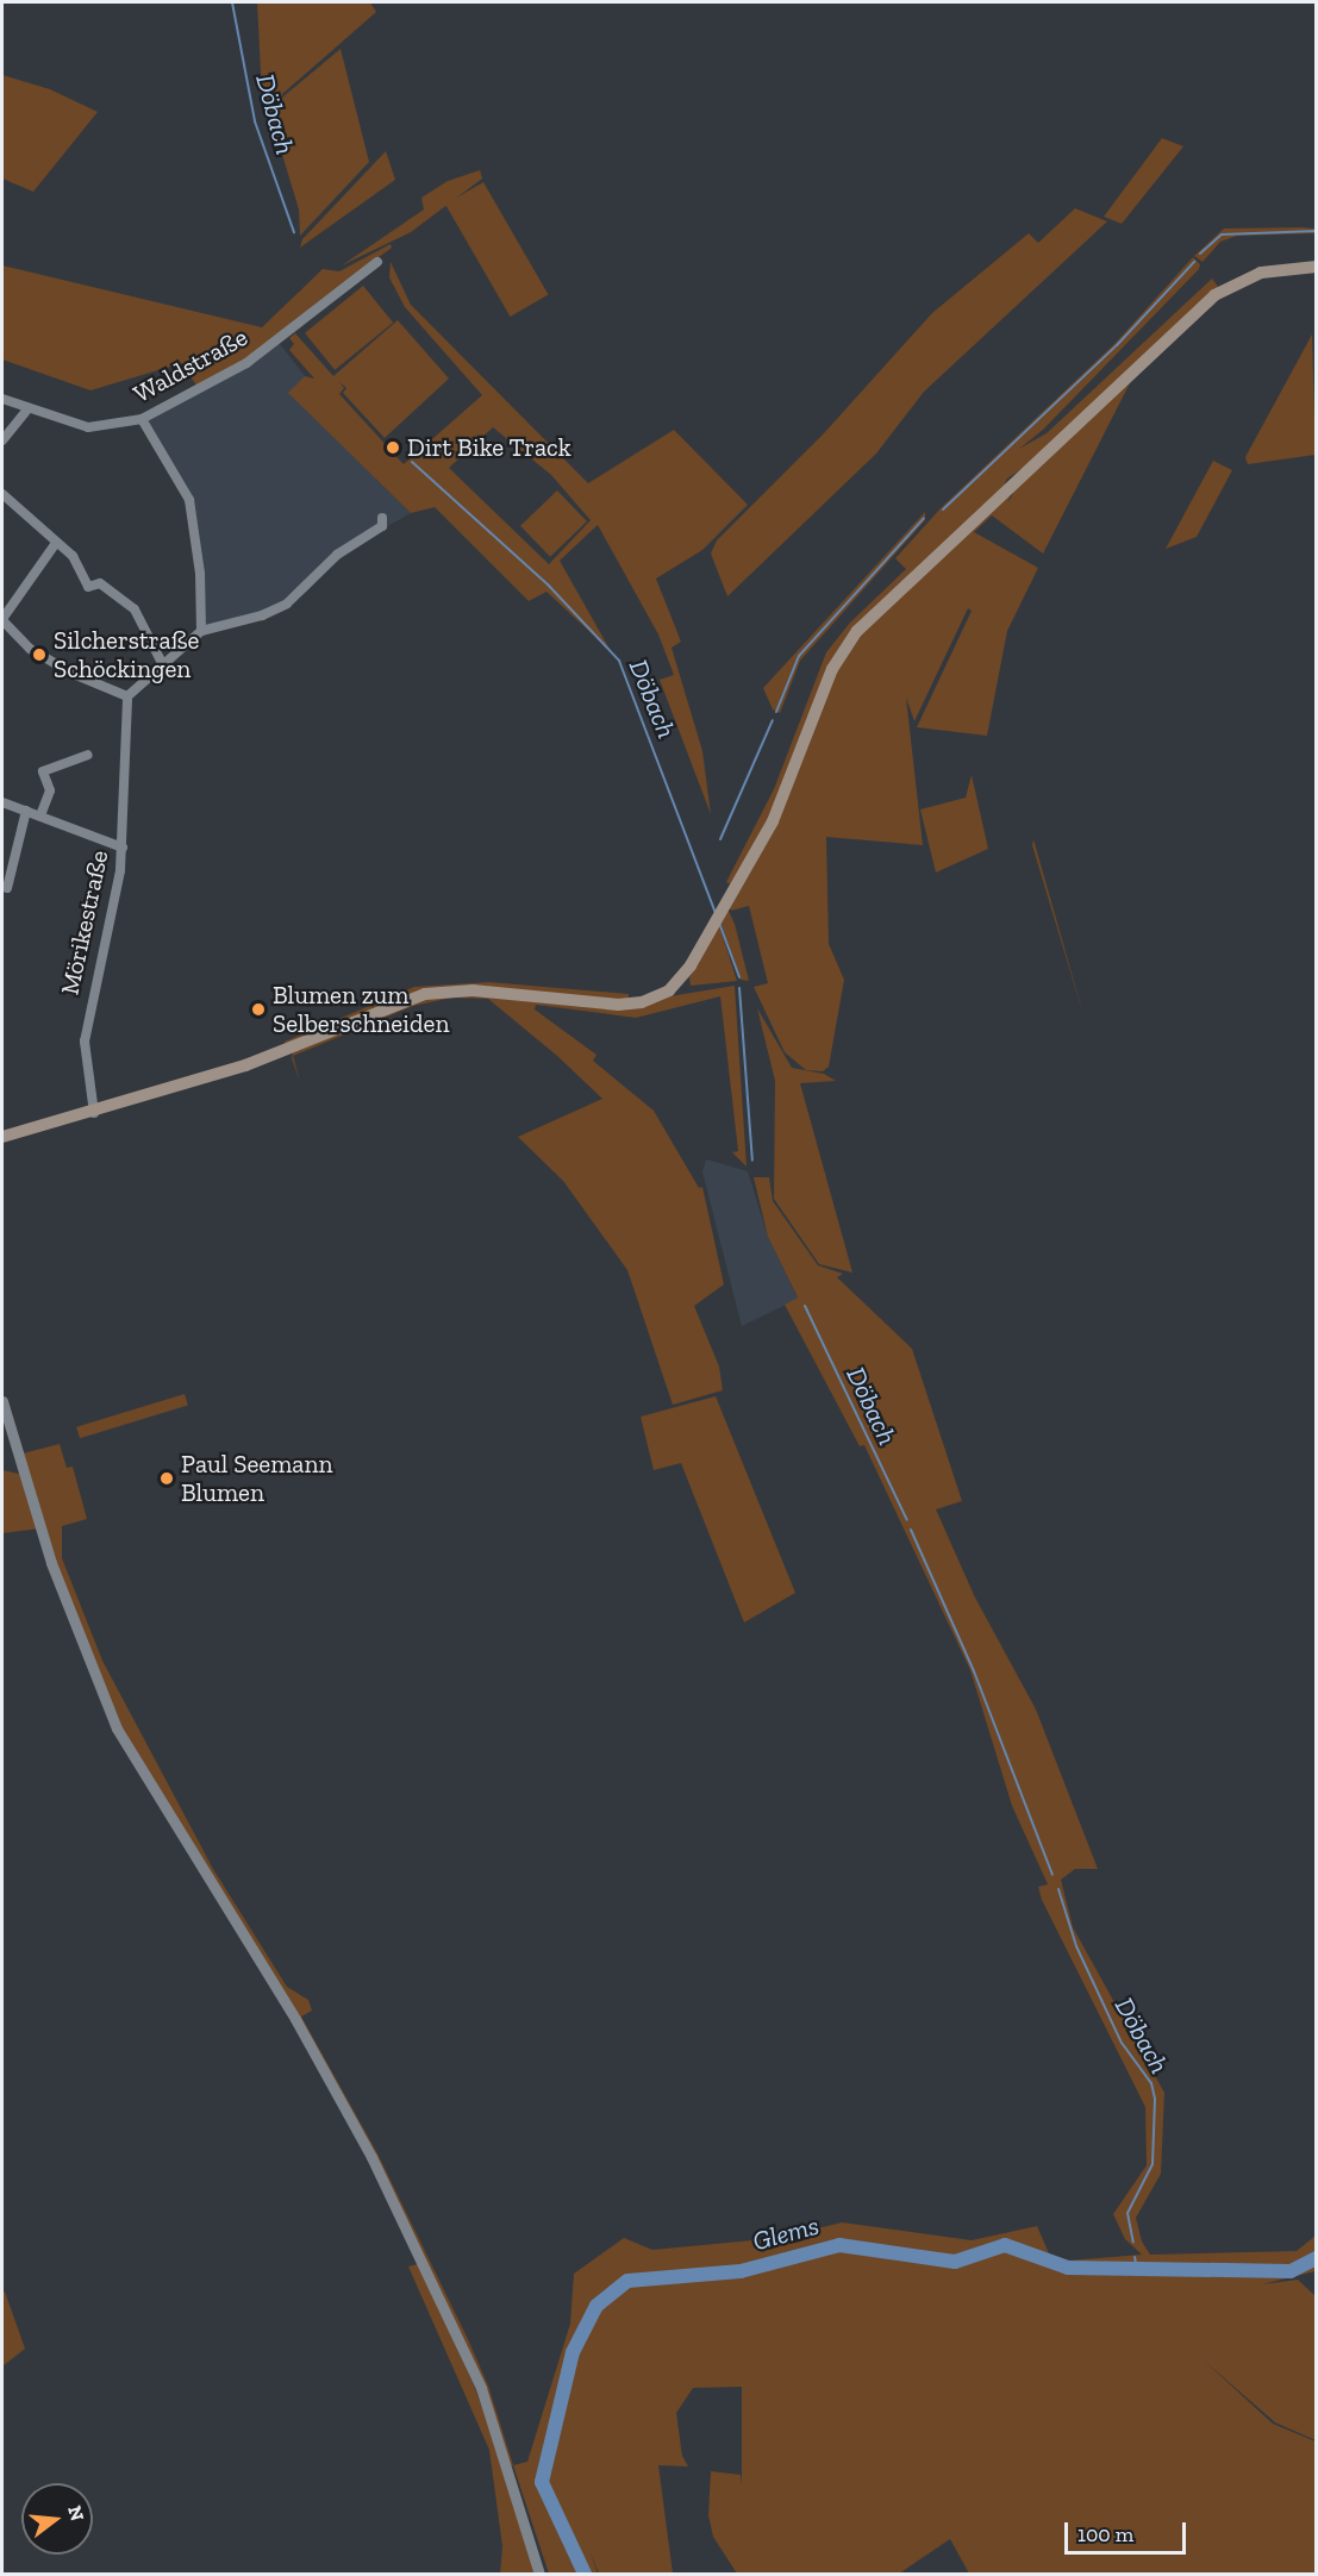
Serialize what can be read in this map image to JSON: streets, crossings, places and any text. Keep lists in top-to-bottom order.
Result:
{
  "streets": {
    "street": ["Waldstraße", "Mörikestraße"]
  },
  "water": ["Döbach", "Glems"],
  "places": [
    "Dirt Bike Track",
    "Silcherstraße Schöckingen",
    "Blumen zum Selberschneiden",
    "Paul Seemann Blumen"
  ],
  "scale_bar": "100 m",
  "north": "right"
}
